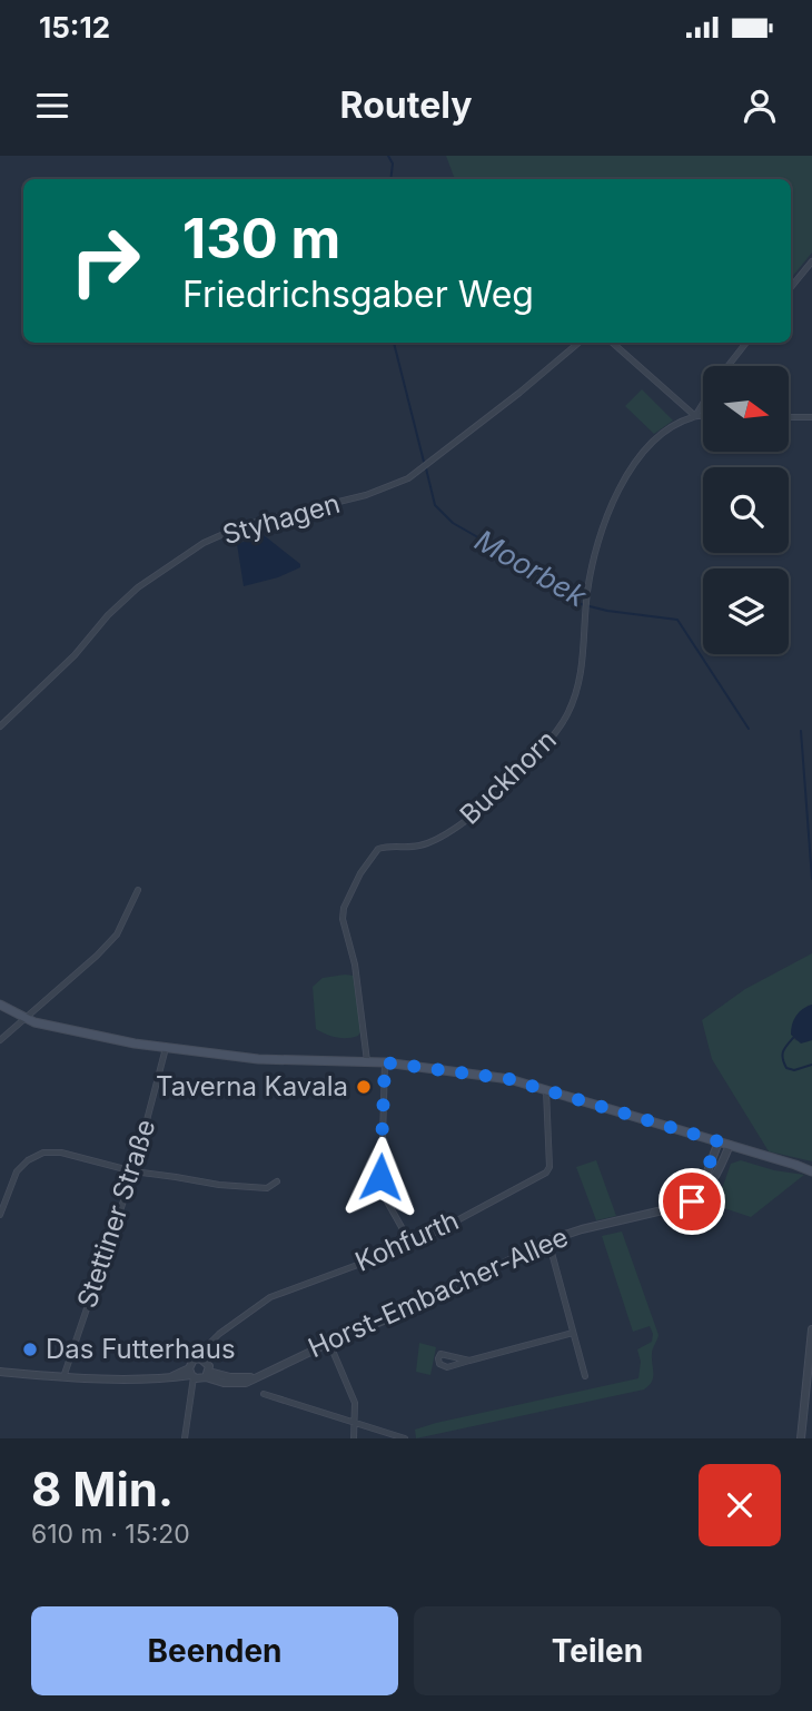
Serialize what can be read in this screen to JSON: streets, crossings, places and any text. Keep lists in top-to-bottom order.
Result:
{
  "streets": {
    "street": [
      "Styhagen",
      "Buckhorn",
      "Stettiner Straße",
      "Kohfurth",
      "Horst-Embacher-Allee"
    ]
  },
  "crossings": [
    ["Stettiner Straße", "Kohfurth"],
    ["Kohfurth", "Horst-Embacher-Allee"]
  ],
  "water": ["Moorbek"],
  "places": ["Taverna Kavala", "Das Futterhaus"],
  "north": "right",
  "page": {
    "status": "15:12",
    "header": "Routely",
    "turn": ["130 m", "Friedrichsgaber Weg"],
    "heading": ["8 Min.", "610 m · 15:20"],
    "buttons": ["Beenden", "Teilen"]
  }
}
